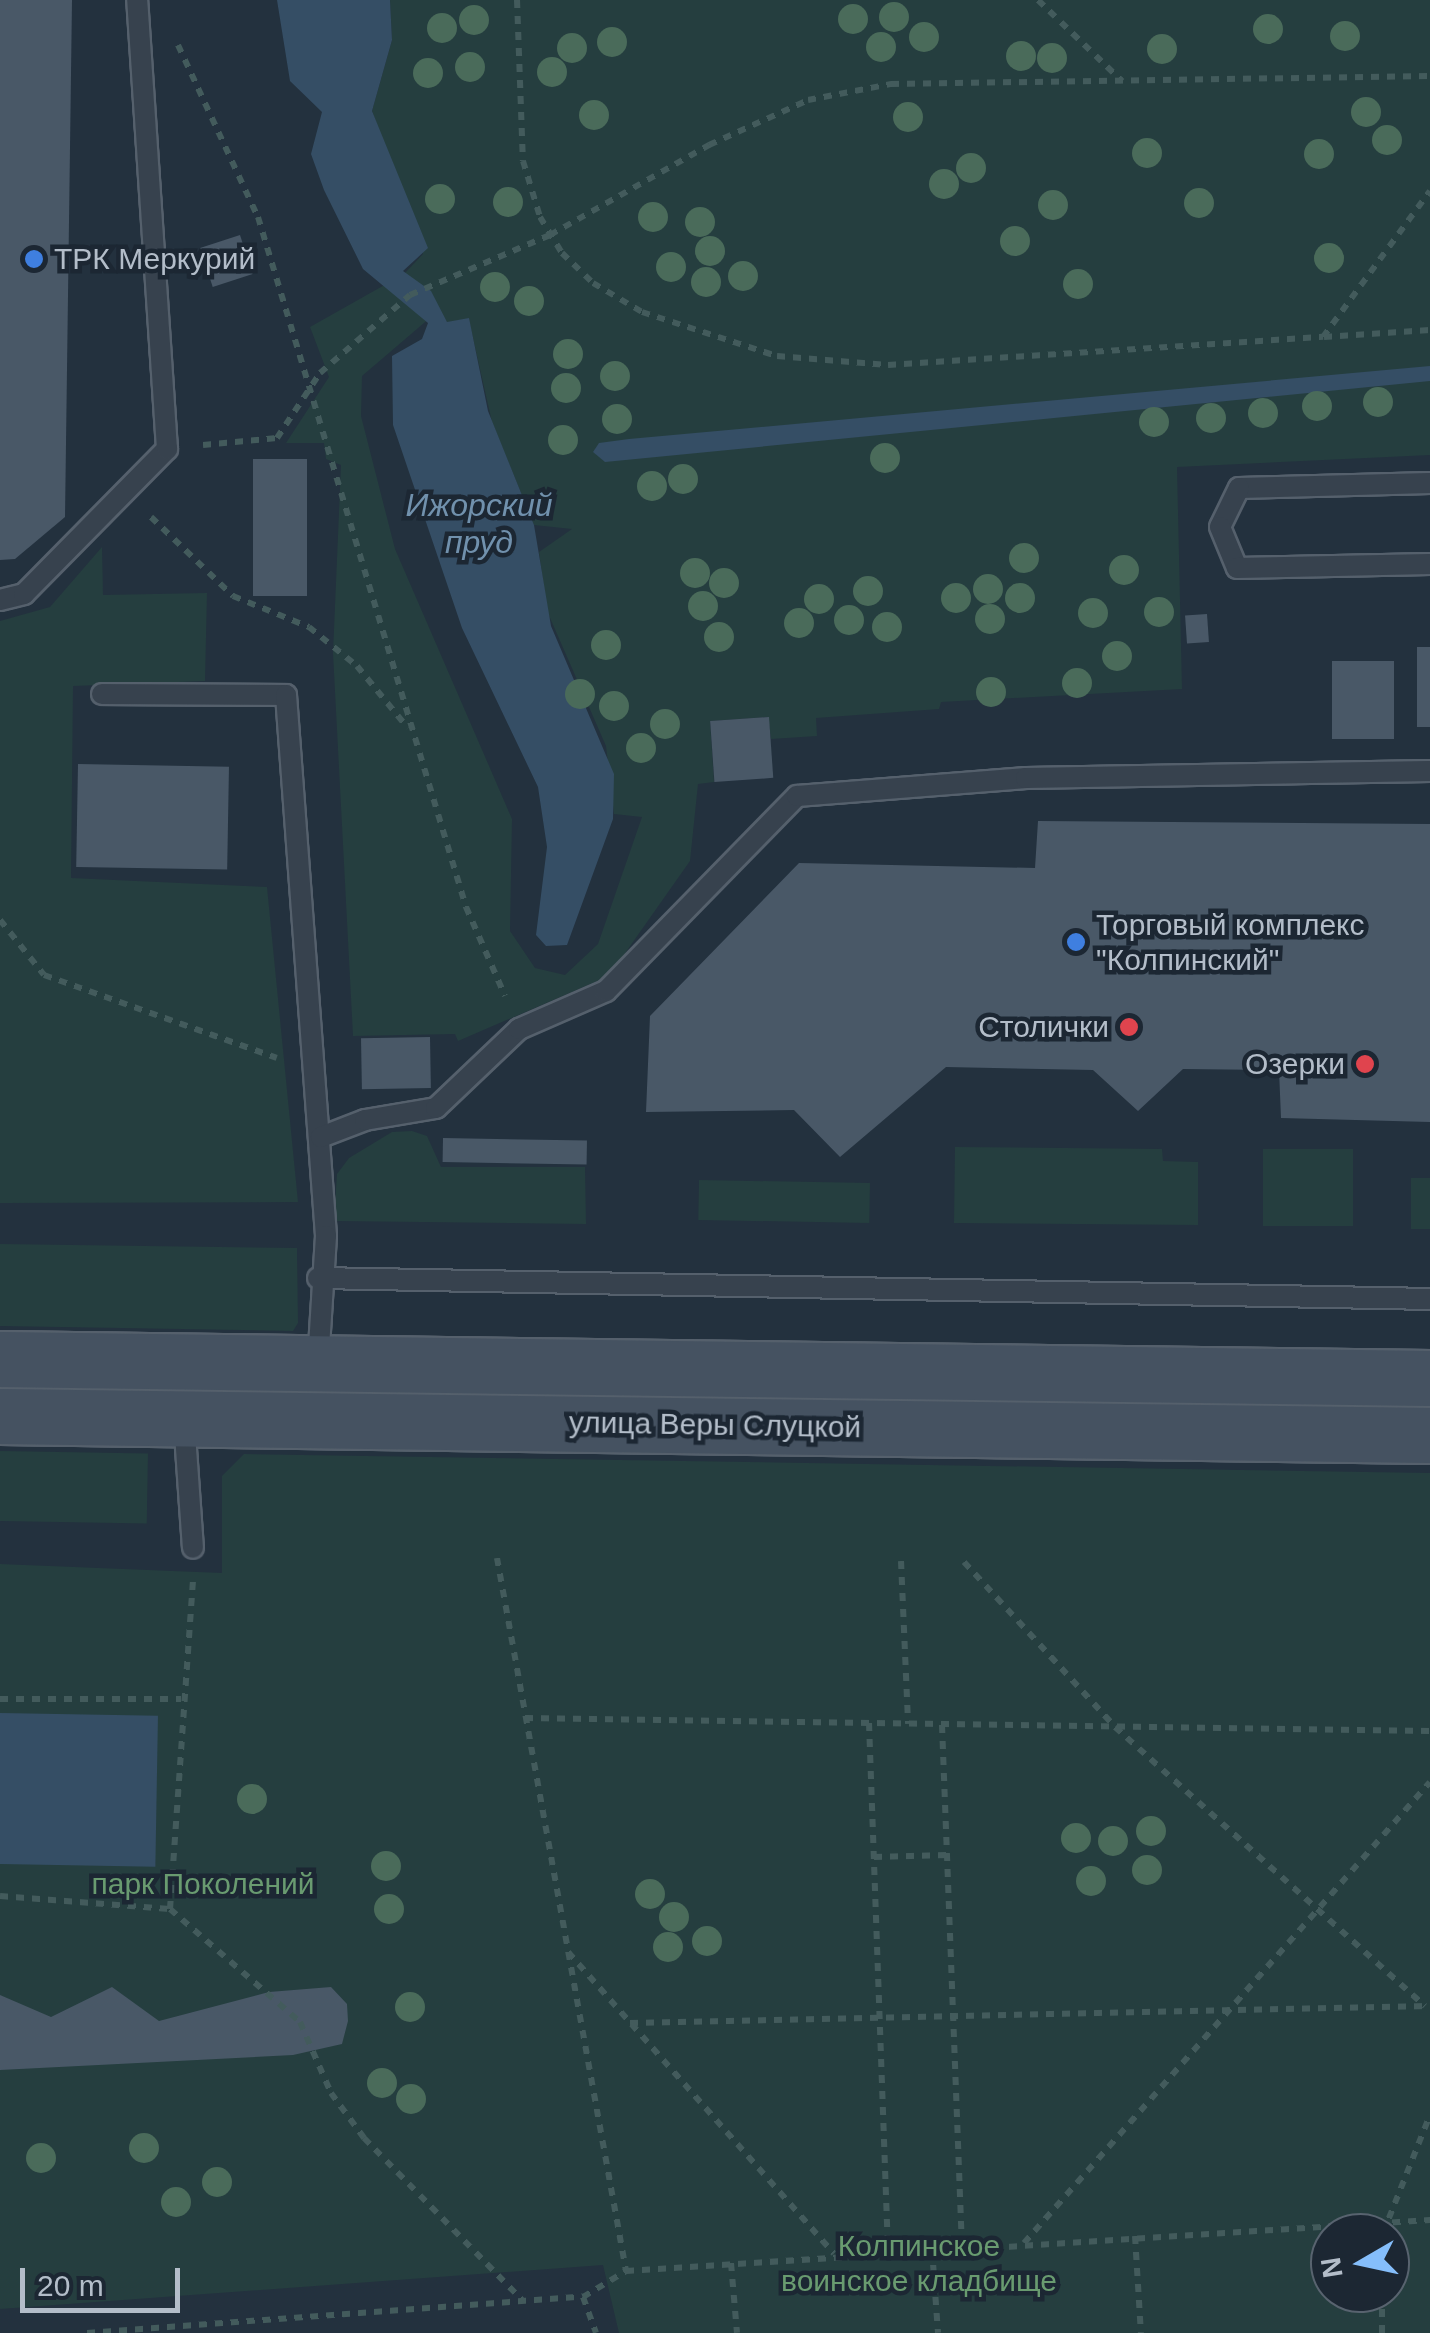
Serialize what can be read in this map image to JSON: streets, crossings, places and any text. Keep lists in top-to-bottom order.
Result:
{
  "streets": {
    "street": ["улица Веры Слуцкой"]
  },
  "water": ["Ижорский пруд"],
  "parks": ["парк Поколений", "Колпинское воинское кладбище"],
  "places": [
    "ТРК Меркурий",
    "Торговый комплекс \"Колпинский\"",
    "Столички",
    "Озерки"
  ],
  "scale_bar": "20 m",
  "north": "left"
}
